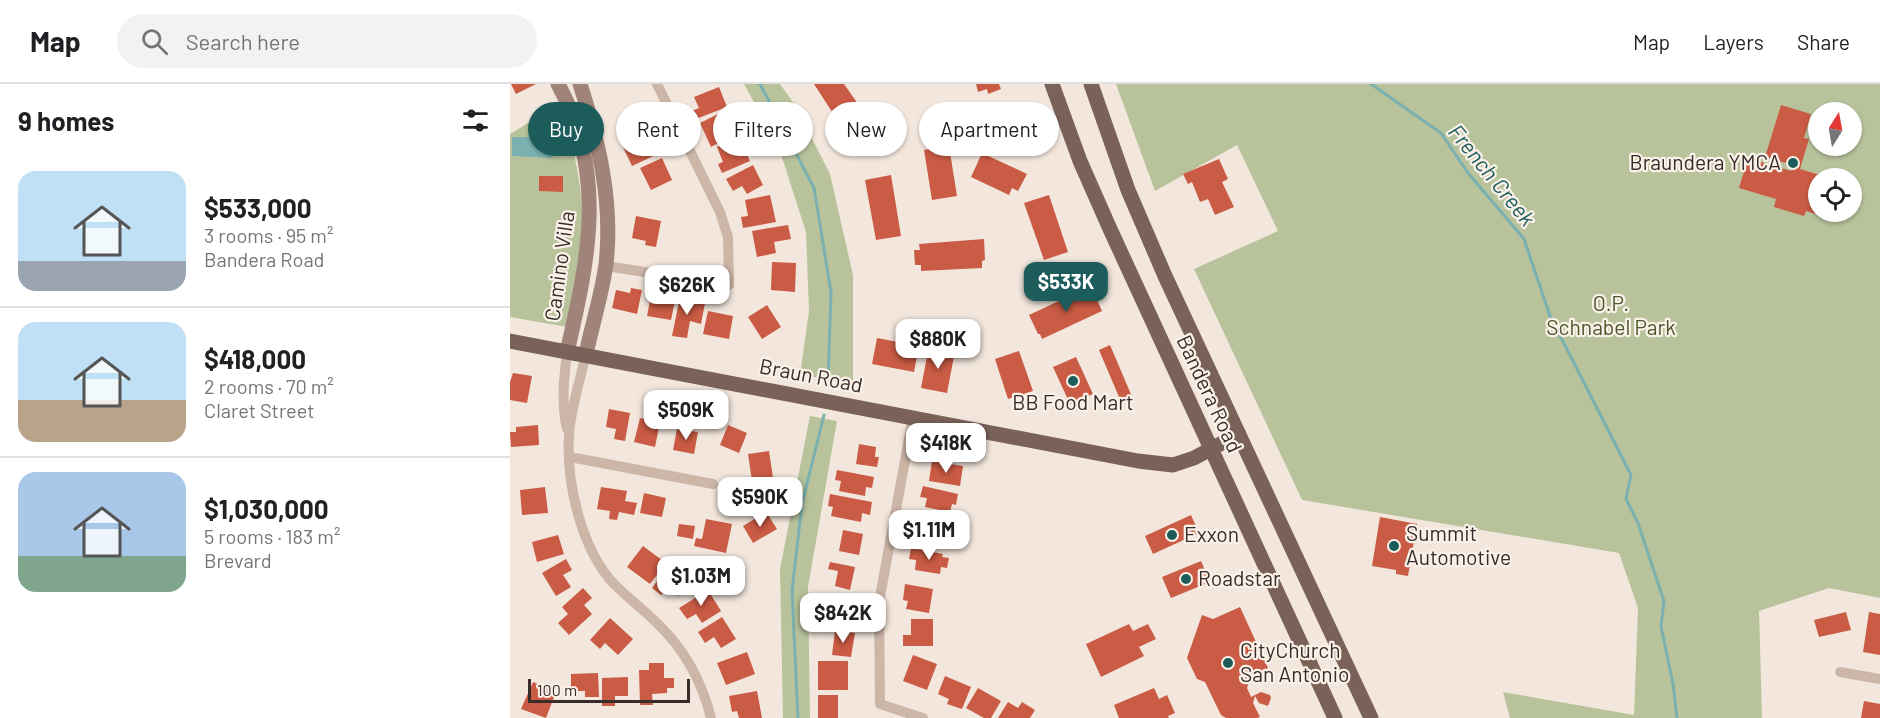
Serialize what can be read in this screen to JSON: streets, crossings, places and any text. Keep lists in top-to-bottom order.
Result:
{
  "streets": {
    "main road": ["Braun Road", "Bandera Road"],
    "street": ["Camino Villa"]
  },
  "crossings": [
    ["Camino Villa", "Braun Road"],
    ["Braun Road", "Bandera Road"]
  ],
  "water": ["French Creek"],
  "parks": ["O.P. Schnabel Park"],
  "places": [
    "Braundera YMCA",
    "BB Food Mart",
    "Exxon",
    "Summit Automotive",
    "Roadstar",
    "CityChurch San Antonio"
  ],
  "scale_bar": "100 m",
  "north": "top",
  "page": {
    "header": "Map",
    "search": "Search here",
    "nav": ["Map", "Layers", "Share"],
    "heading": "9 homes",
    "chip": [
      "Buy",
      "Rent",
      "Filters",
      "New",
      "Apartment"
    ],
    "list": [
      {
        "name": "$533,000",
        "note": "3 rooms · 95 m² · Bandera Road"
      },
      {
        "name": "$418,000",
        "note": "2 rooms · 70 m² · Claret Street"
      },
      {
        "name": "$1,030,000",
        "note": "5 rooms · 183 m² · Brevard"
      }
    ],
    "price": [
      "$533K",
      "$626K",
      "$880K",
      "$509K",
      "$418K",
      "$590K",
      "$1.11M",
      "$1.03M",
      "$842K"
    ],
    "scale": "100 m"
  }
}
